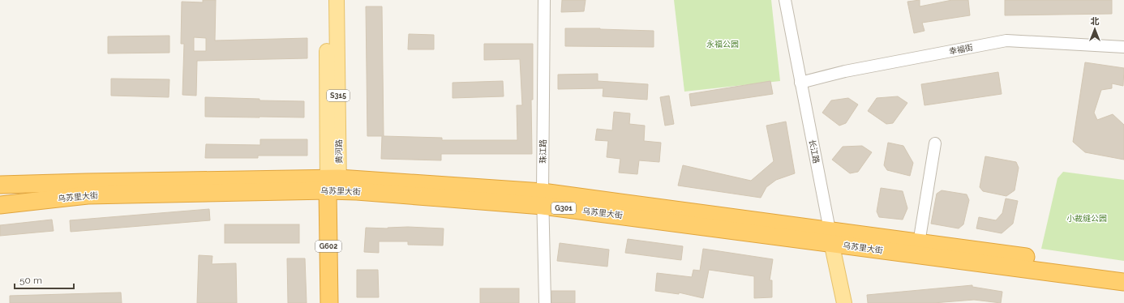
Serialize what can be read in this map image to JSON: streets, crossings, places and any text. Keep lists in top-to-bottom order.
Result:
{
  "streets": {
    "highway": [
      "黄河路",
      "乌苏里大街",
      "G301",
      "G602"
    ],
    "main road": ["S315", "长江路"],
    "street": ["幸福街", "珠江路"]
  },
  "crossings": [
    ["幸福街", "长江路"],
    ["黄河路", "乌苏里大街"],
    ["珠江路", "乌苏里大街"],
    ["长江路", "乌苏里大街"]
  ],
  "parks": ["永福公园", "小裁缝公园"],
  "scale_bar": "50 m",
  "north": "top"
}
